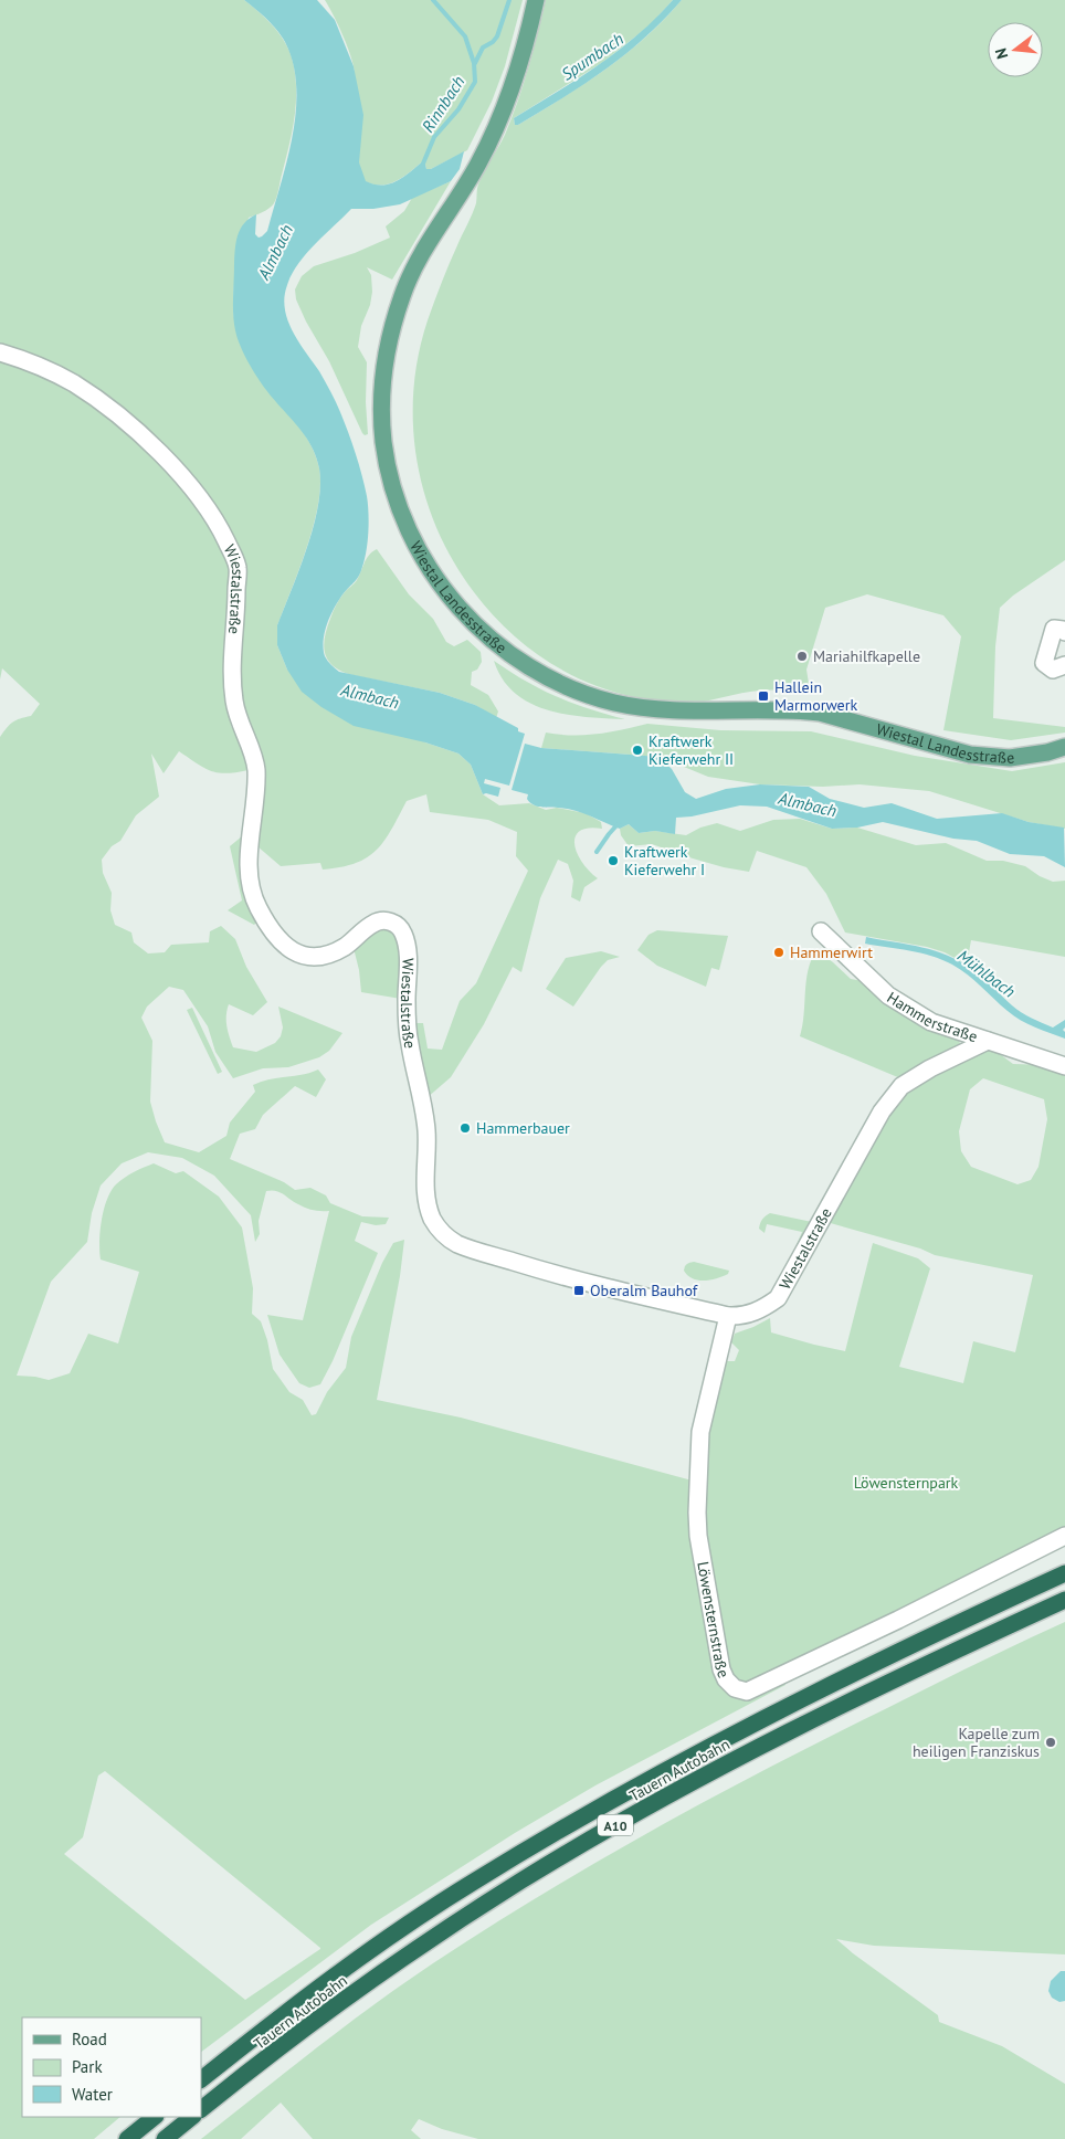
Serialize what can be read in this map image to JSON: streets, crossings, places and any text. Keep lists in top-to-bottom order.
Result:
{
  "streets": {
    "highway": ["Tauern Autobahn", "A10"],
    "main road": ["Wiestal Landesstraße"],
    "street": ["Wiestalstraße", "Hammerstraße", "Löwensternstraße"]
  },
  "crossings": [
    ["Wiestalstraße", "Hammerstraße"],
    ["Wiestalstraße", "Löwensternstraße"]
  ],
  "water": [
    "Spumbach",
    "Rinnbach",
    "Almbach",
    "Mühlbach"
  ],
  "parks": ["Löwensternpark"],
  "places": {
    "other": [
      "Mariahilfkapelle",
      "Kraftwerk Kieferwehr II",
      "Kraftwerk Kieferwehr I",
      "Hammerwirt",
      "Hammerbauer",
      "Kapelle zum heiligen Franziskus"
    ],
    "transit": ["Hallein Marmorwerk", "Oberalm Bauhof"]
  },
  "legend": ["Road", "Park", "Water"],
  "north": "left"
}
